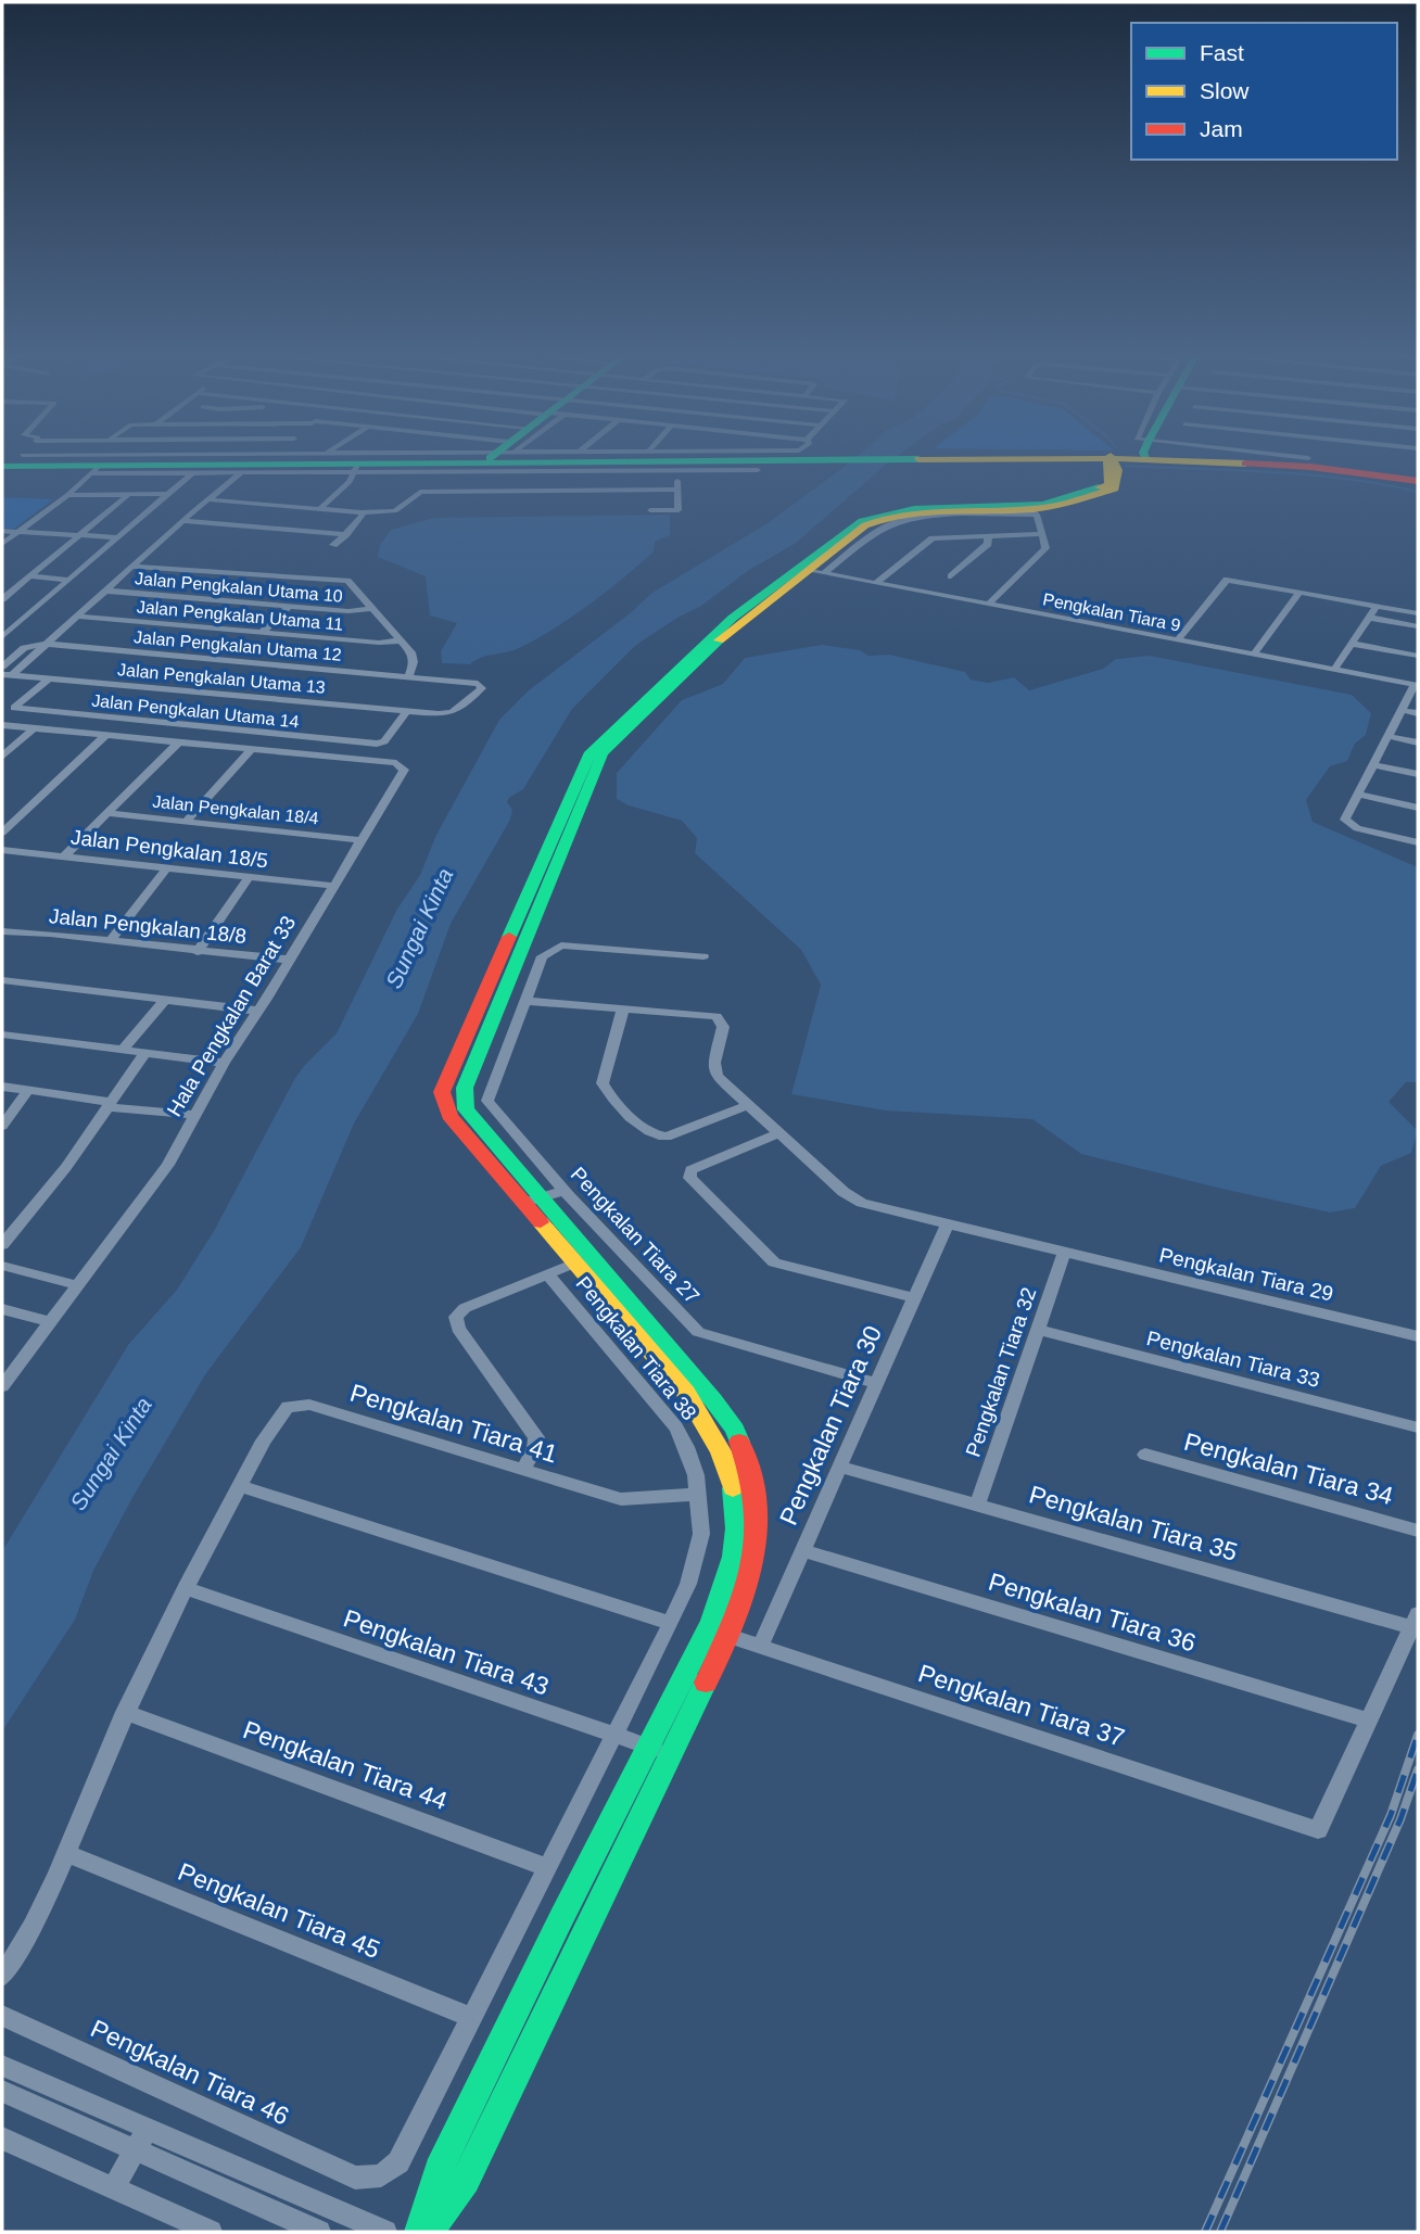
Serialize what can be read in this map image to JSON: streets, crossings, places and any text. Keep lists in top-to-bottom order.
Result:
{
  "streets": {
    "street": [
      "Jalan Pengkalan Utama 10",
      "Pengkalan Tiara 9",
      "Jalan Pengkalan Utama 11",
      "Jalan Pengkalan Utama 12",
      "Jalan Pengkalan Utama 13",
      "Jalan Pengkalan Utama 14",
      "Jalan Pengkalan 18/4",
      "Jalan Pengkalan 18/5",
      "Jalan Pengkalan 18/8",
      "Hala Pengkalan Barat 33",
      "Pengkalan Tiara 27",
      "Pengkalan Tiara 29",
      "Pengkalan Tiara 38",
      "Pengkalan Tiara 33",
      "Pengkalan Tiara 32",
      "Pengkalan Tiara 41",
      "Pengkalan Tiara 30",
      "Pengkalan Tiara 34",
      "Pengkalan Tiara 35",
      "Pengkalan Tiara 36",
      "Pengkalan Tiara 43",
      "Pengkalan Tiara 37",
      "Pengkalan Tiara 44",
      "Pengkalan Tiara 45",
      "Pengkalan Tiara 46"
    ]
  },
  "crossings": [
    ["Jalan Pengkalan Utama 12", "Jalan Pengkalan Utama 13"],
    ["Jalan Pengkalan Utama 13", "Jalan Pengkalan Utama 14"],
    ["Jalan Pengkalan 18/4", "Hala Pengkalan Barat 33"],
    ["Jalan Pengkalan 18/5", "Hala Pengkalan Barat 33"],
    ["Jalan Pengkalan 18/8", "Hala Pengkalan Barat 33"],
    ["Pengkalan Tiara 27", "Pengkalan Tiara 30"],
    ["Pengkalan Tiara 29", "Pengkalan Tiara 32"],
    ["Pengkalan Tiara 38", "Pengkalan Tiara 41"],
    ["Pengkalan Tiara 38", "Pengkalan Tiara 43"],
    ["Pengkalan Tiara 38", "Pengkalan Tiara 44"],
    ["Pengkalan Tiara 38", "Pengkalan Tiara 45"],
    ["Pengkalan Tiara 38", "Pengkalan Tiara 46"],
    ["Pengkalan Tiara 33", "Pengkalan Tiara 32"],
    ["Pengkalan Tiara 32", "Pengkalan Tiara 35"],
    ["Pengkalan Tiara 30", "Pengkalan Tiara 35"],
    ["Pengkalan Tiara 30", "Pengkalan Tiara 36"],
    ["Pengkalan Tiara 30", "Pengkalan Tiara 37"],
    ["Pengkalan Tiara 36", "Pengkalan Tiara 37"]
  ],
  "water": ["Sungai Kinta"],
  "legend": ["Fast", "Slow", "Jam"]
}
